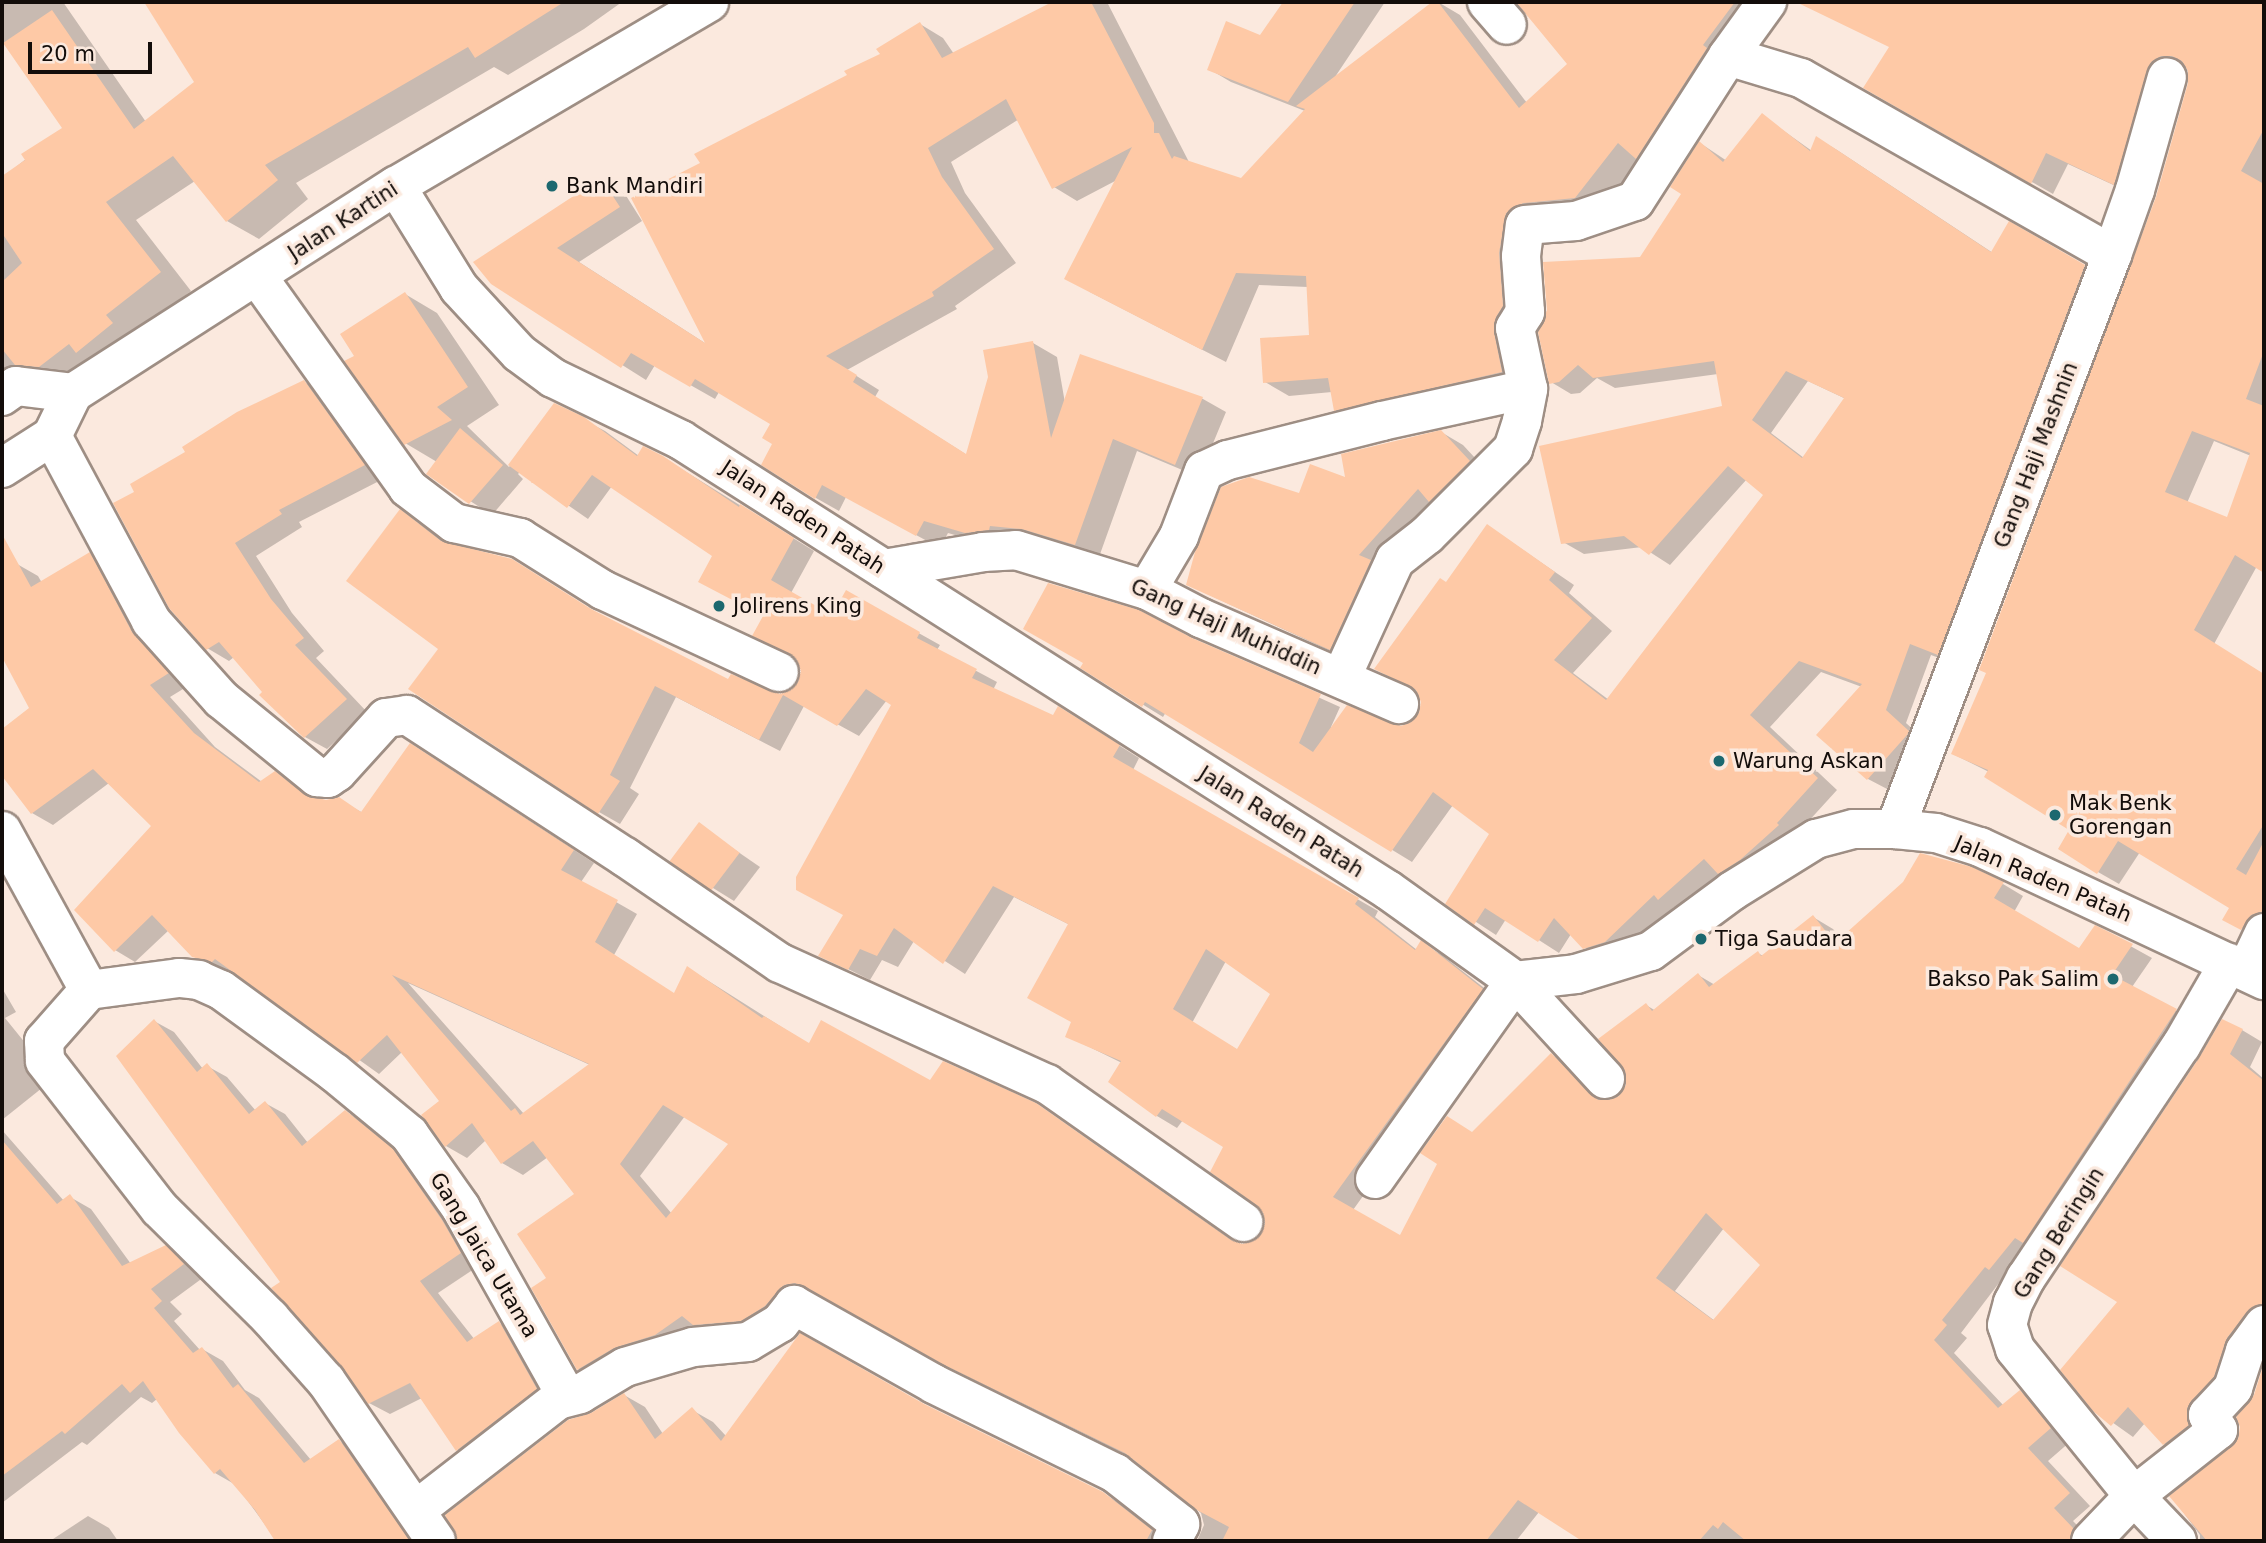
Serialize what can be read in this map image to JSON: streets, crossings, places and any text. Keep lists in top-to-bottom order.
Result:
{
  "streets": {
    "main road": [
      "Jalan Kartini",
      "Gang Haji Mashnin",
      "Jalan Raden Patah",
      "Gang Haji Muhiddin",
      "Gang Beringin",
      "Gang Jaica Utama"
    ]
  },
  "crossings": [
    ["Jalan Kartini", "Jalan Raden Patah"],
    ["Gang Haji Mashnin", "Jalan Raden Patah"],
    ["Jalan Raden Patah", "Gang Haji Muhiddin"],
    ["Jalan Raden Patah", "Gang Beringin"]
  ],
  "places": [
    "Bank Mandiri",
    "Jolirens King",
    "Warung Askan",
    "Mak Benk Gorengan",
    "Tiga Saudara",
    "Bakso Pak Salim"
  ],
  "scale_bar": "20 m"
}
